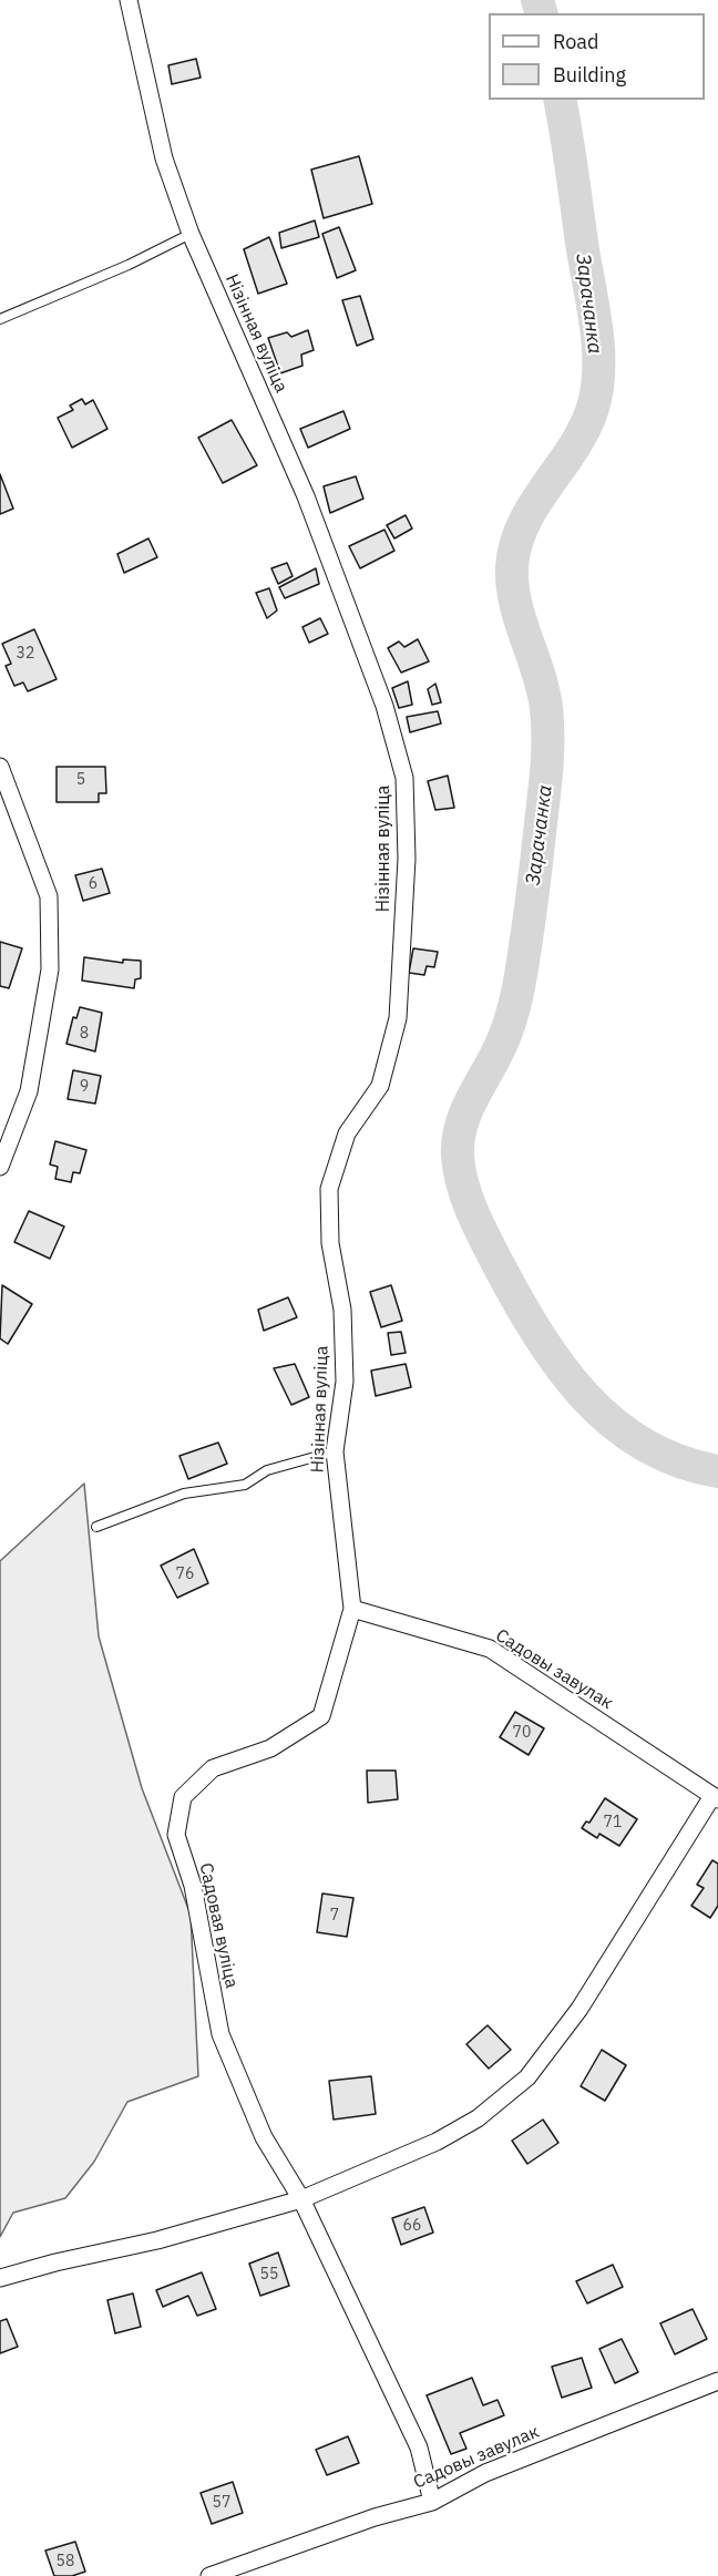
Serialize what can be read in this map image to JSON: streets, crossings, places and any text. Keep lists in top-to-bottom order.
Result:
{
  "streets": {
    "street": ["Нізінная вуліца", "Садовы завулак", "Садовая вуліца"]
  },
  "crossings": [
    ["Нізінная вуліца", "Садовы завулак"],
    ["Нізінная вуліца", "Садовая вуліца"],
    ["Садовы завулак", "Садовая вуліца"]
  ],
  "water": ["Зарачанка"],
  "house_numbers": [
    "32",
    "5",
    "6",
    "8",
    "9",
    "76",
    "70",
    "71",
    "7",
    "66",
    "55",
    "57",
    "58"
  ],
  "legend": ["Road", "Building"]
}
